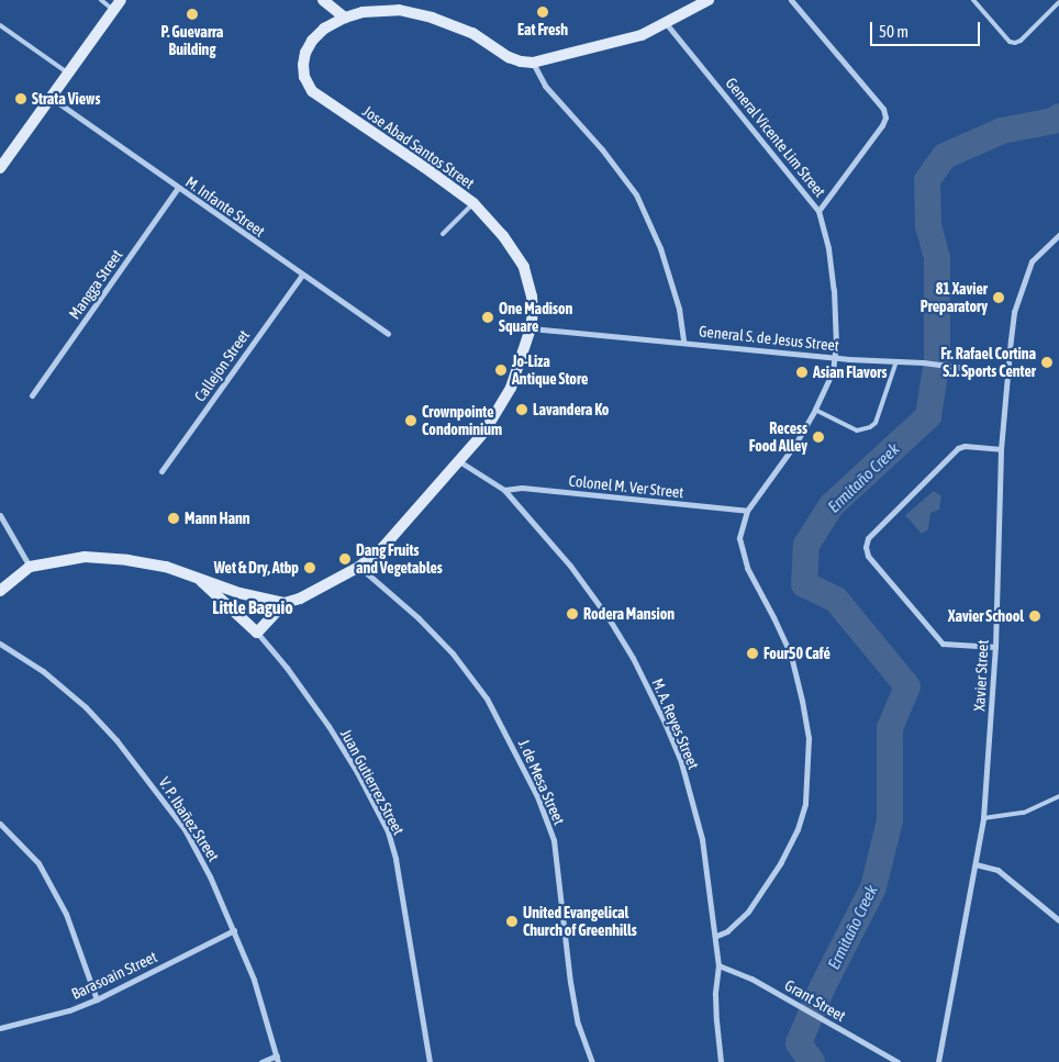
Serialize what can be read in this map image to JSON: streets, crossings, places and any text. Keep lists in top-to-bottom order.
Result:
{
  "streets": {
    "street": [
      "General Vicente Lim Street",
      "Jose Abad Santos Street",
      "M. Infante Street",
      "Mangga Street",
      "General S. de Jesus Street",
      "Callejon Street",
      "Colonel M. Ver Street",
      "Xavier Street",
      "M. A. Reyes Street",
      "Juan Gutierrez Street",
      "J. de Mesa Street",
      "V. P. Ibañez Street",
      "Barasoain Street",
      "Grant Street"
    ]
  },
  "crossings": [
    ["General Vicente Lim Street", "General S. de Jesus Street"],
    ["General Vicente Lim Street", "Colonel M. Ver Street"],
    ["General Vicente Lim Street", "M. A. Reyes Street"],
    ["Jose Abad Santos Street", "General S. de Jesus Street"],
    ["Jose Abad Santos Street", "M. A. Reyes Street"],
    ["Jose Abad Santos Street", "Juan Gutierrez Street"],
    ["Jose Abad Santos Street", "J. de Mesa Street"],
    ["M. Infante Street", "Mangga Street"],
    ["M. Infante Street", "Callejon Street"],
    ["General S. de Jesus Street", "Xavier Street"],
    ["Colonel M. Ver Street", "M. A. Reyes Street"],
    ["M. A. Reyes Street", "Grant Street"],
    ["V. P. Ibañez Street", "Barasoain Street"]
  ],
  "districts": ["Little Baguio"],
  "water": ["Ermitaño Creek"],
  "places": [
    "Eat Fresh",
    "P. Guevarra Building",
    "Strata Views",
    "81 Xavier Preparatory",
    "One Madison Square",
    "Fr. Rafael Cortina S.J. Sports Center",
    "Jo-Liza Antique Store",
    "Asian Flavors",
    "Lavandera Ko",
    "Crownpointe Condominium",
    "Recess Food Alley",
    "Mann Hann",
    "Dang Fruits and Vegetables",
    "Wet & Dry, Atbp",
    "Rodera Mansion",
    "Xavier School",
    "Four50 Café",
    "United Evangelical Church of Greenhills"
  ],
  "scale_bar": "50 m"
}
